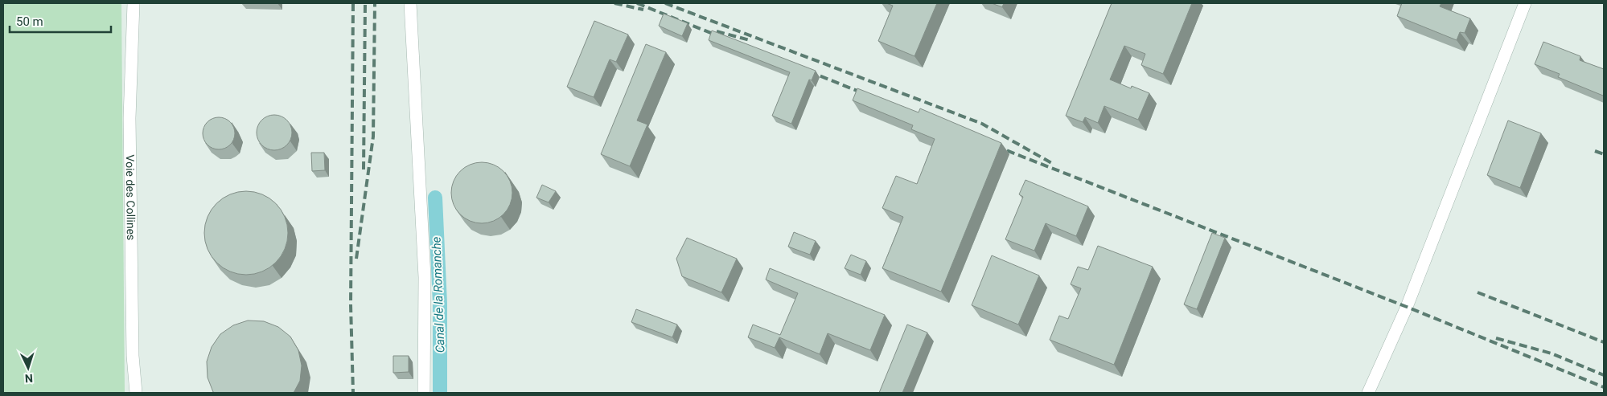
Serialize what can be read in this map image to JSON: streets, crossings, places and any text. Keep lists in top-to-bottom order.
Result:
{
  "streets": {
    "street": ["Voie des Collines"]
  },
  "water": ["Canal de la Romanche"],
  "scale_bar": "50 m",
  "north": "bottom"
}
